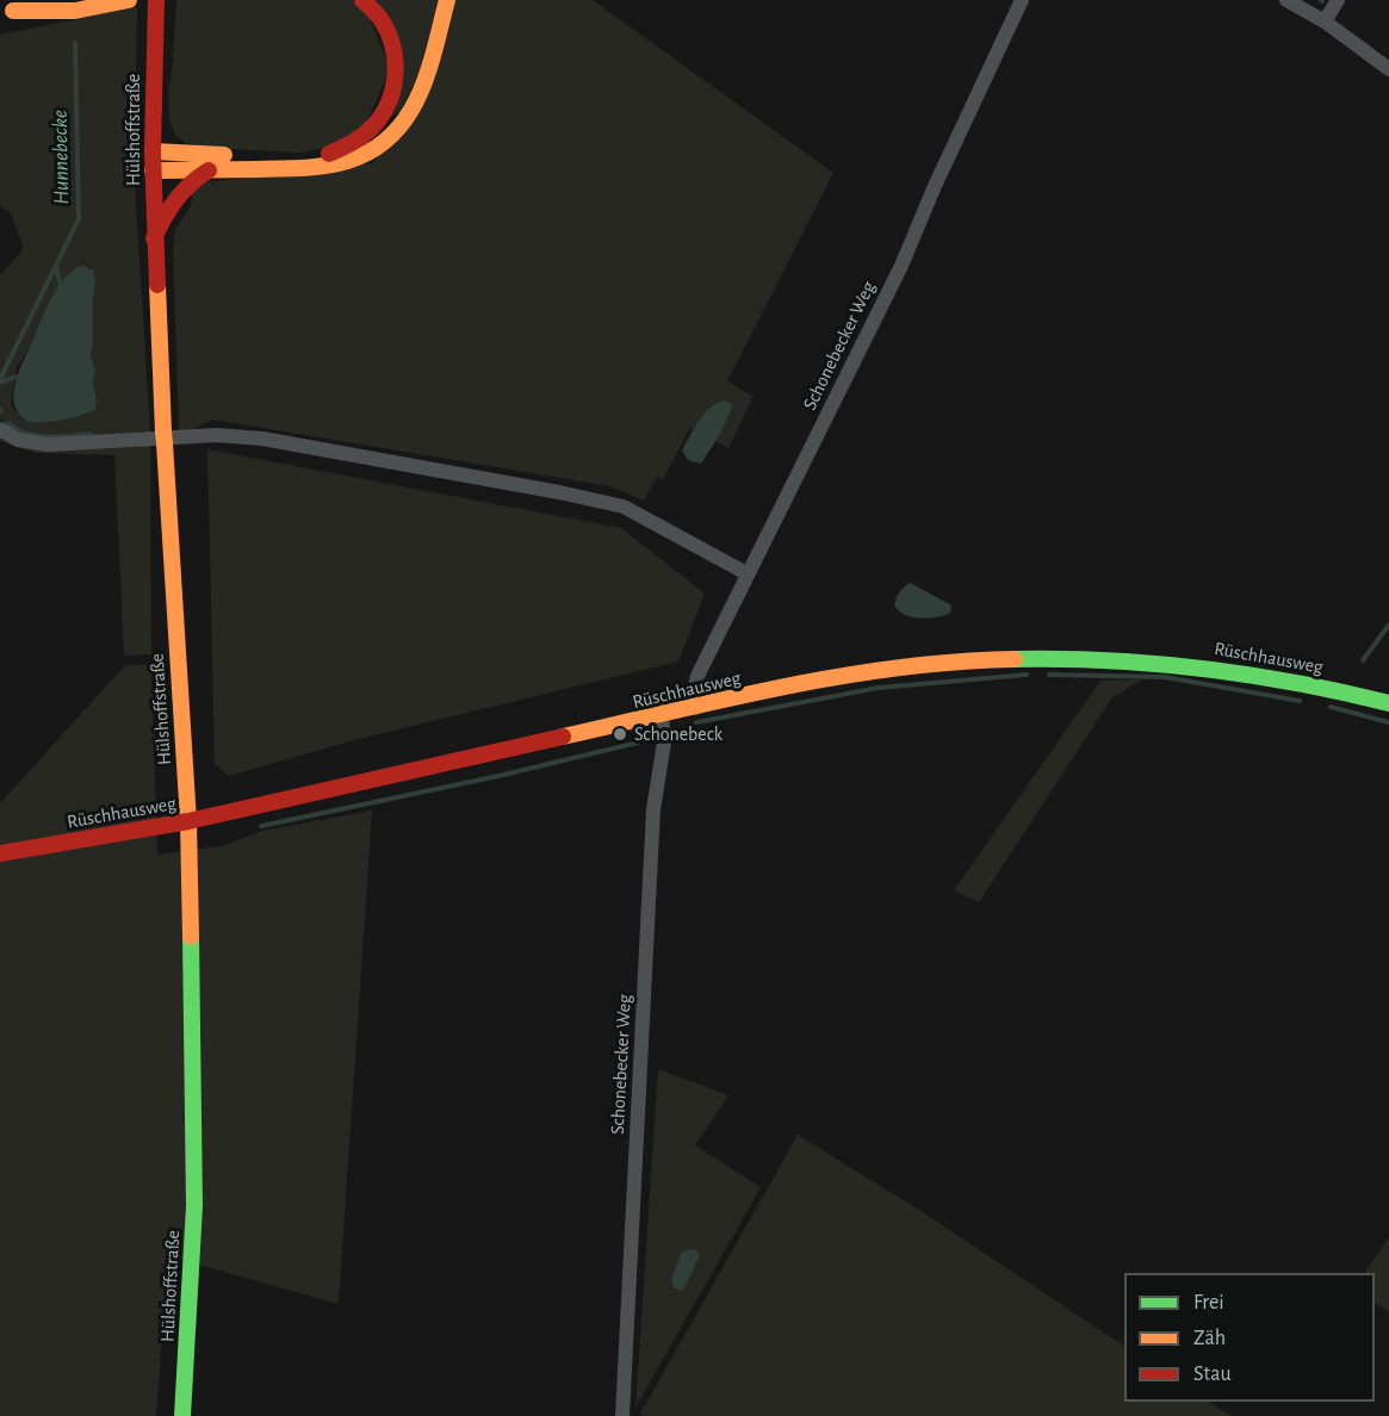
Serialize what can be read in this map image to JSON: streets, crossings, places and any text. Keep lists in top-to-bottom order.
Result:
{
  "streets": {
    "main road": ["Hülshoffstraße", "Rüschhausweg"],
    "street": ["Schonebecker Weg"]
  },
  "crossings": [
    ["Hülshoffstraße", "Rüschhausweg"],
    ["Schonebecker Weg", "Rüschhausweg"]
  ],
  "water": ["Hunnebecke"],
  "places": ["Schonebeck"],
  "legend": ["Frei", "Zäh", "Stau"]
}
